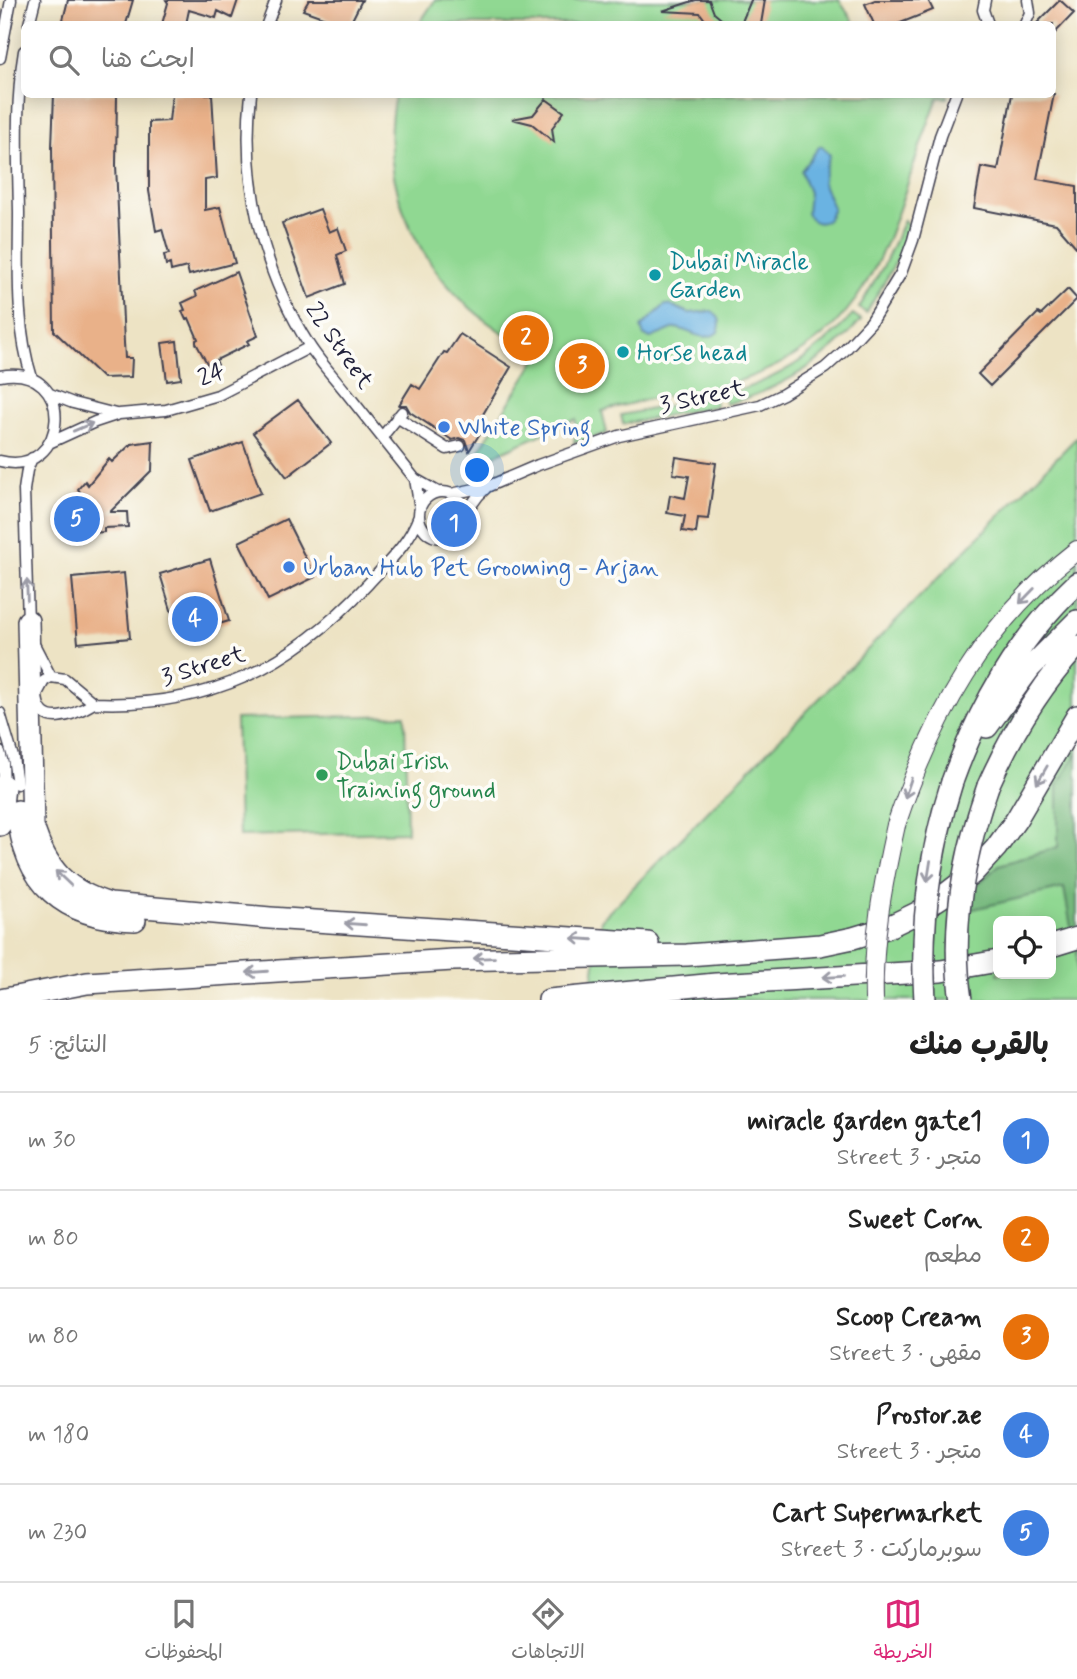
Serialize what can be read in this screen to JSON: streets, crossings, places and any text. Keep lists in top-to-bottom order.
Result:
{
  "streets": {
    "street": ["22 Street", "24", "3 Street"]
  },
  "crossings": [
    ["22 Street", "24"],
    ["22 Street", "3 Street"]
  ],
  "places": [
    "Dubai Miracle Garden",
    "Horse head",
    "White Spring",
    "Urban Hub Pet Grooming - Arjan",
    "Dubai Irish Training ground"
  ],
  "page": {
    "search": "ابحث هنا",
    "pins": [
      "2",
      "3",
      "5",
      "1",
      "4"
    ],
    "heading": ["بالقرب منك", "النتائج: 5"],
    "list": [
      {
        "mark": "1",
        "name": "miracle garden gate1",
        "note": "متجر · 3 Street",
        "value": "30 m"
      },
      {
        "mark": "2",
        "name": "Sweet Corn",
        "note": "مطعم",
        "value": "80 m"
      },
      {
        "mark": "3",
        "name": "Scoop Cream",
        "note": "مقهى · 3 Street",
        "value": "80 m"
      },
      {
        "mark": "4",
        "name": "Prostor.ae",
        "note": "متجر · 3 Street",
        "value": "180 m"
      },
      {
        "mark": "5",
        "name": "Cart Supermarket",
        "note": "سوبرماركت · 3 Street",
        "value": "230 m"
      }
    ],
    "nav": ["الخريطة", "الاتجاهات", "المحفوظات"]
  }
}
